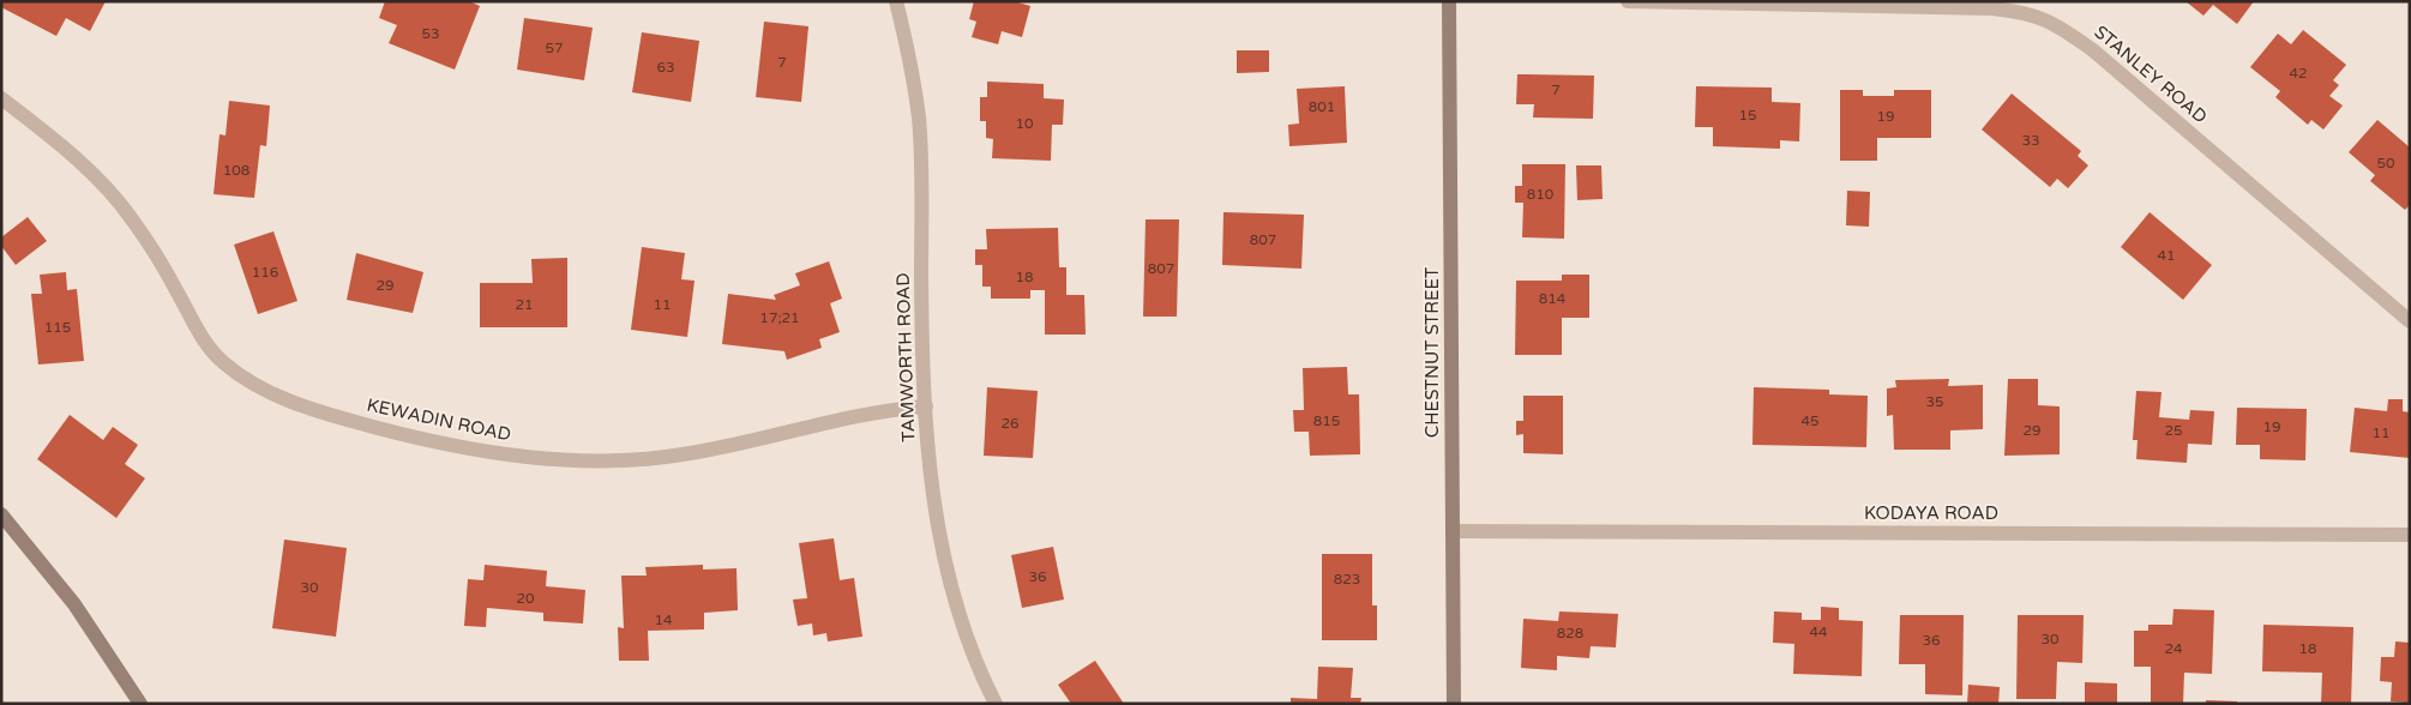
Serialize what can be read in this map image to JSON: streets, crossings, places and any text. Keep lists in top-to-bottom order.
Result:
{
  "streets": {
    "main road": ["CHESTNUT STREET"],
    "street": [
      "STANLEY ROAD",
      "TAMWORTH ROAD",
      "KEWADIN ROAD",
      "KODAYA ROAD"
    ]
  },
  "crossings": [
    ["CHESTNUT STREET", "KODAYA ROAD"],
    ["TAMWORTH ROAD", "KEWADIN ROAD"]
  ],
  "house_numbers": [
    "53",
    "57",
    "7",
    "63",
    "42",
    "7",
    "801",
    "15",
    "19",
    "10",
    "33",
    "50",
    "108",
    "810",
    "807",
    "41",
    "807",
    "116",
    "18",
    "29",
    "814",
    "21",
    "11",
    "17;21",
    "115",
    "35",
    "815",
    "45",
    "26",
    "19",
    "29",
    "25",
    "11",
    "36",
    "823",
    "30",
    "20",
    "14",
    "44",
    "828",
    "30",
    "36",
    "24",
    "18"
  ]
}
